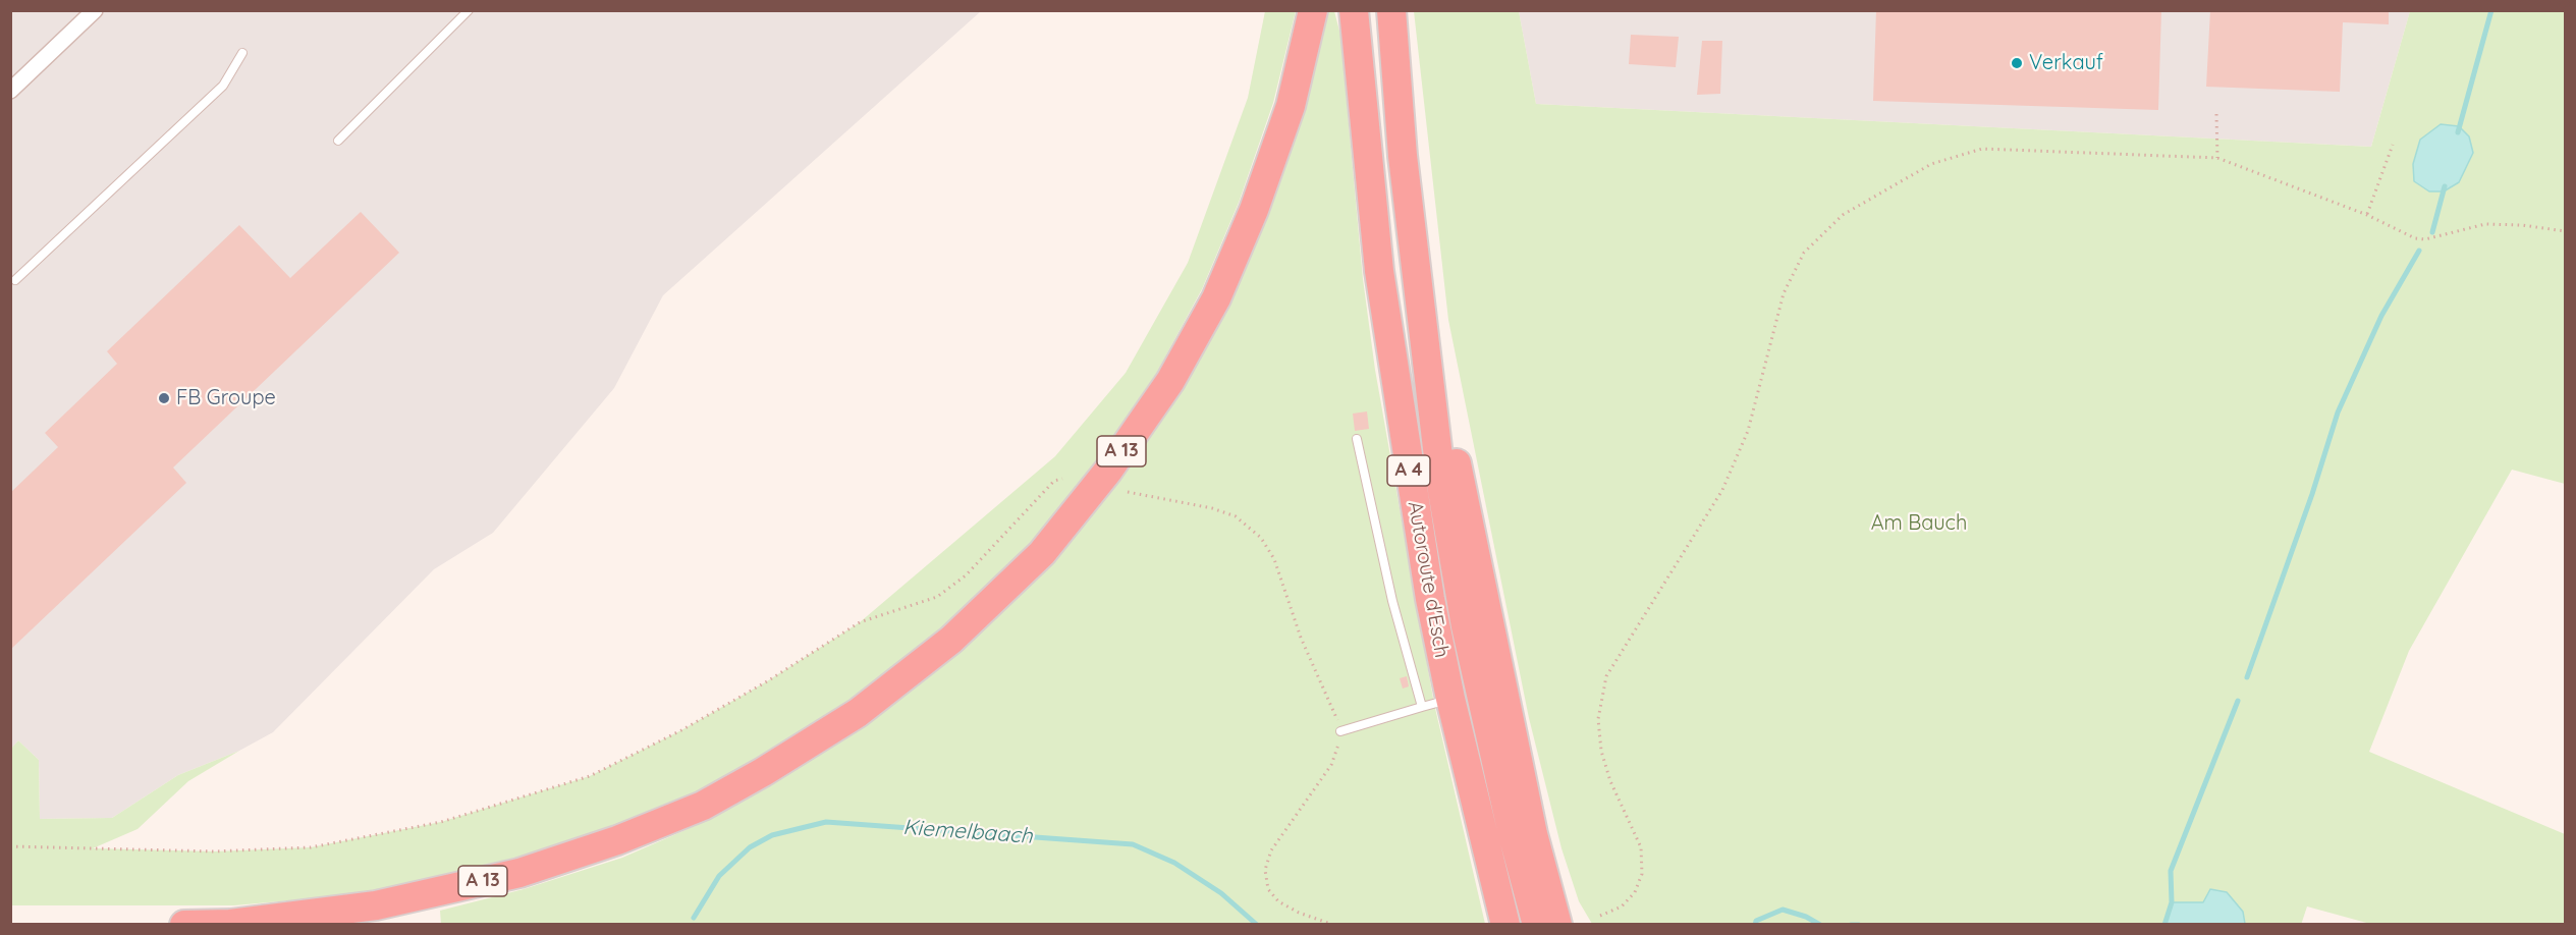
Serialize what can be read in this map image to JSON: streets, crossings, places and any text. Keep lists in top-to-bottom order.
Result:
{
  "streets": {
    "highway": ["A 13", "A 4", "Autoroute d'Esch"]
  },
  "crossings": [
    ["A 4", "Autoroute d'Esch"]
  ],
  "water": ["Kiemelbaach"],
  "parks": ["Am Bauch"],
  "places": ["Verkauf", "FB Groupe"]
}
